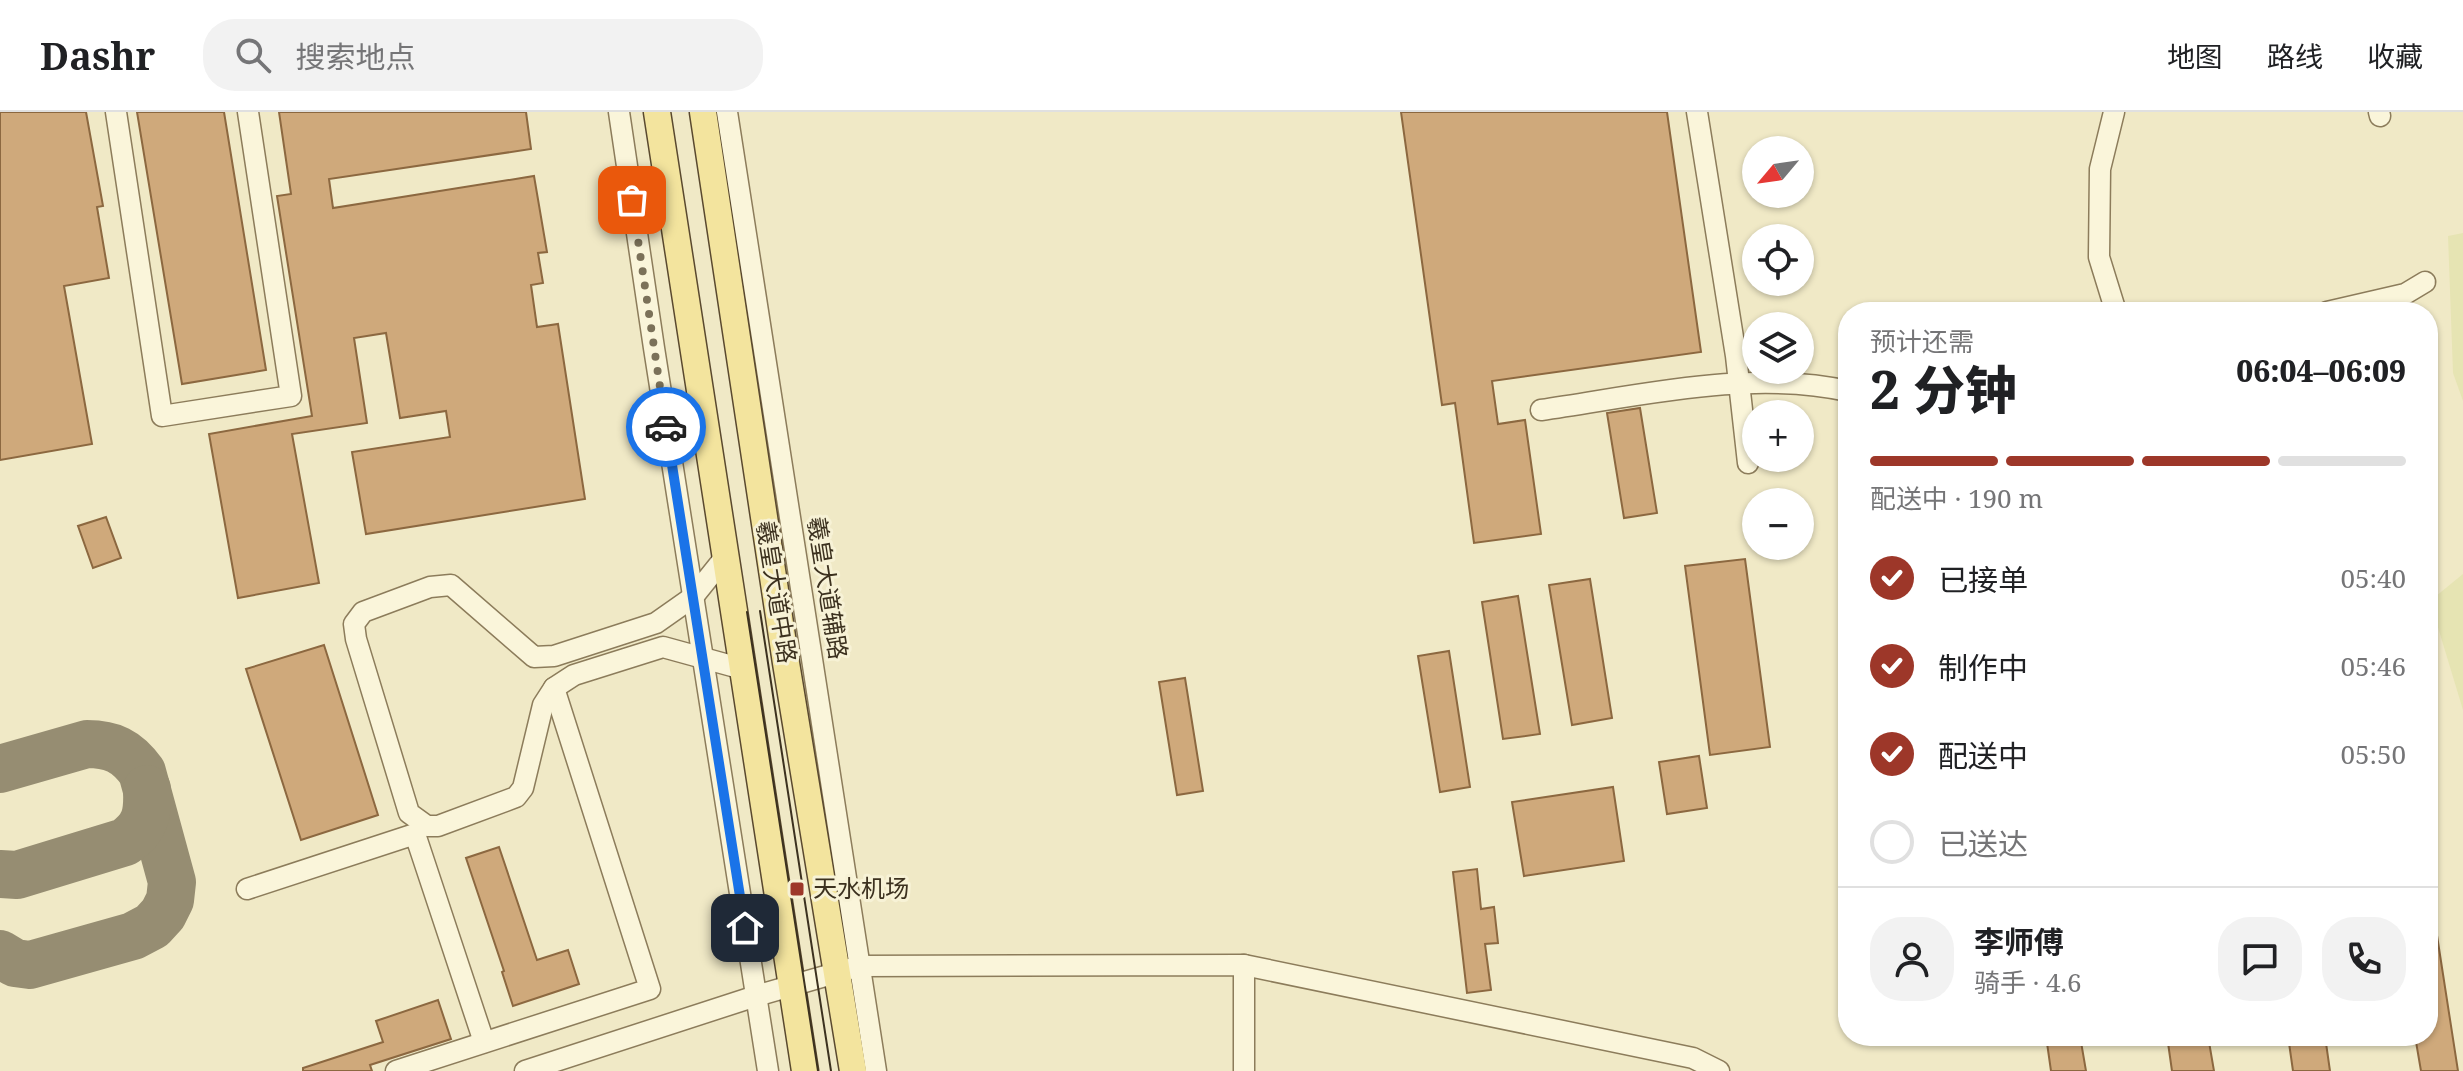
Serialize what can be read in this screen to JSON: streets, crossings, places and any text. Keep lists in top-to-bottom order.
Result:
{
  "streets": {
    "main road": ["羲皇大道中路"],
    "street": ["羲皇大道辅路"]
  },
  "crossings": [
    ["羲皇大道辅路", "羲皇大道中路"]
  ],
  "places": {
    "transit": ["天水机场"]
  },
  "north": "bottom left",
  "page": {
    "header": "Dashr",
    "search": "搜索地点",
    "nav": ["地图", "路线", "收藏"],
    "map_buttons": ["+", "−"],
    "heading": ["2 分钟", "预计还需", "06:04–06:09"],
    "panel": ["李师傅", "骑手 · 4.6"],
    "bar": "配送中 · 190 m",
    "list": [
      ["已接单", "05:40"],
      ["制作中", "05:46"],
      ["配送中", "05:50"],
      "已送达"
    ]
  }
}
